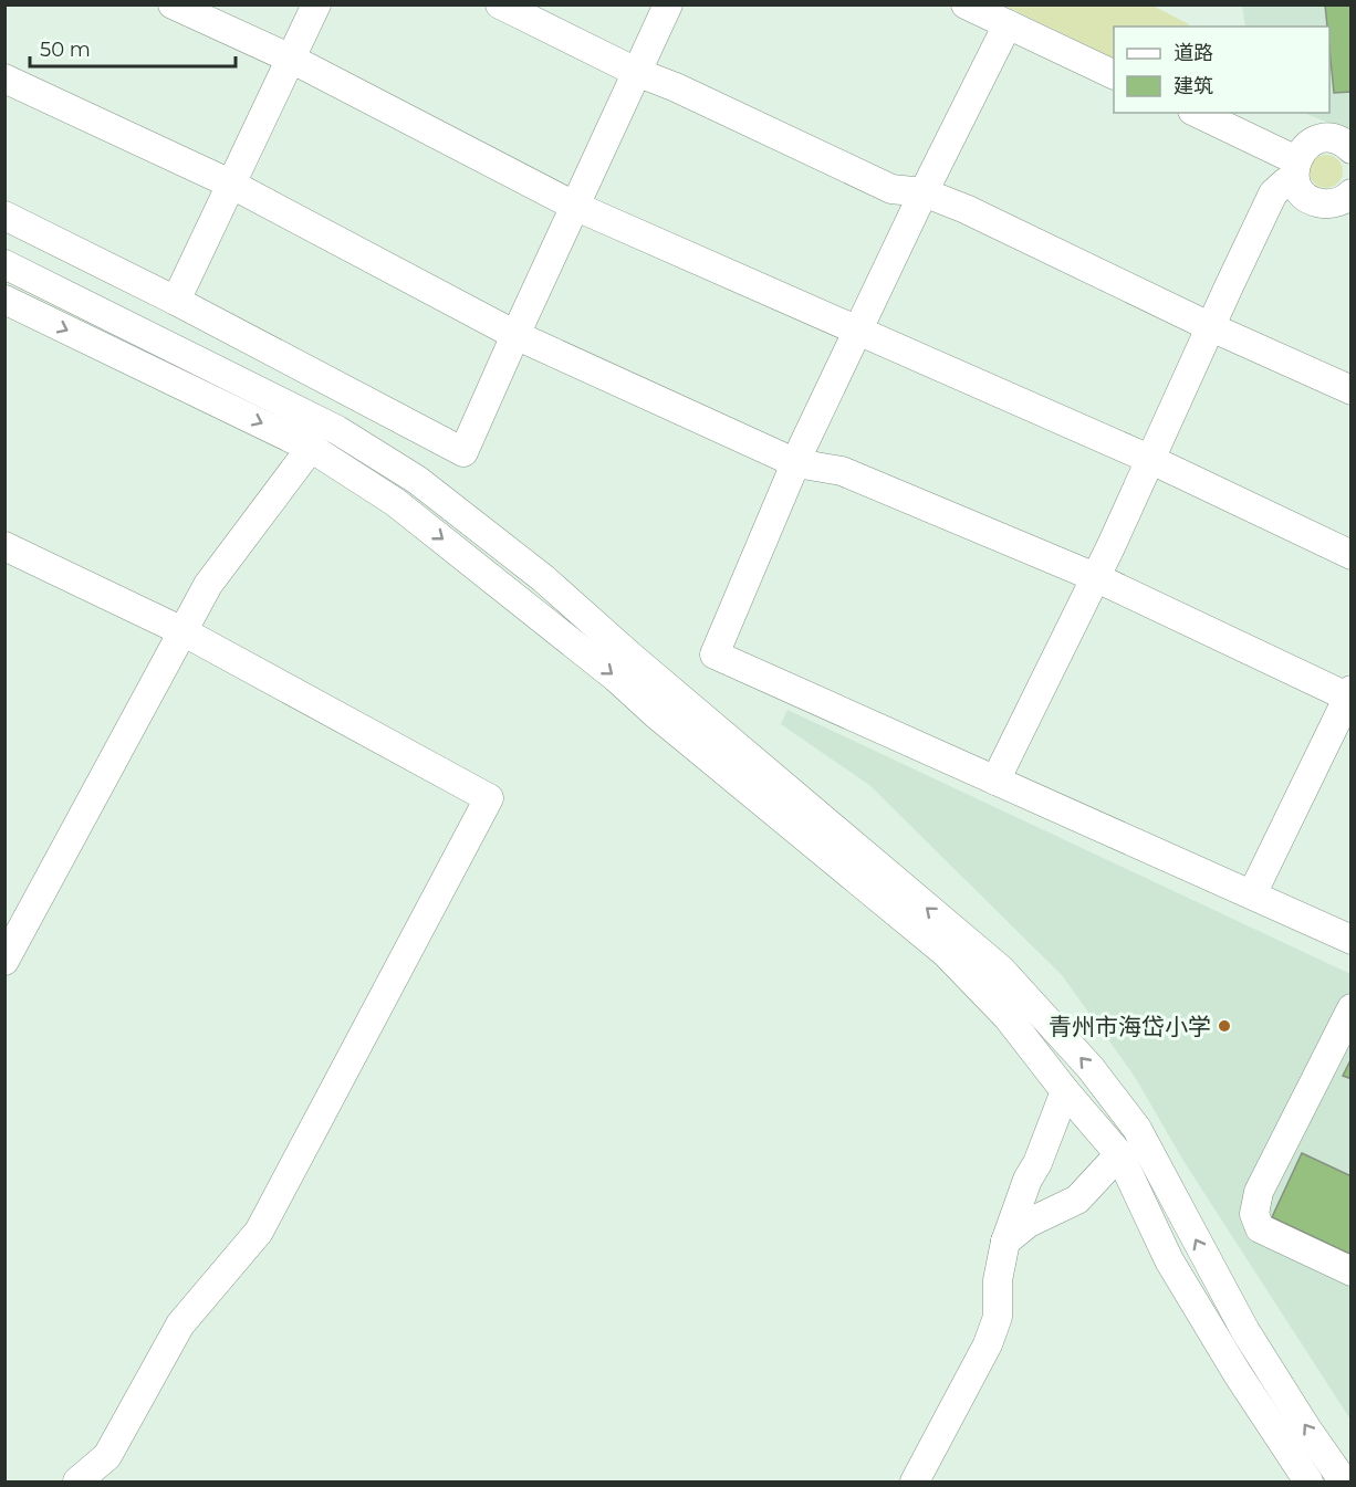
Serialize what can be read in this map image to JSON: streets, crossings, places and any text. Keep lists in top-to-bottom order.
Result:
{
  "places": ["青州市海岱小学"],
  "legend": ["道路", "建筑"],
  "scale_bar": "50 m"
}
